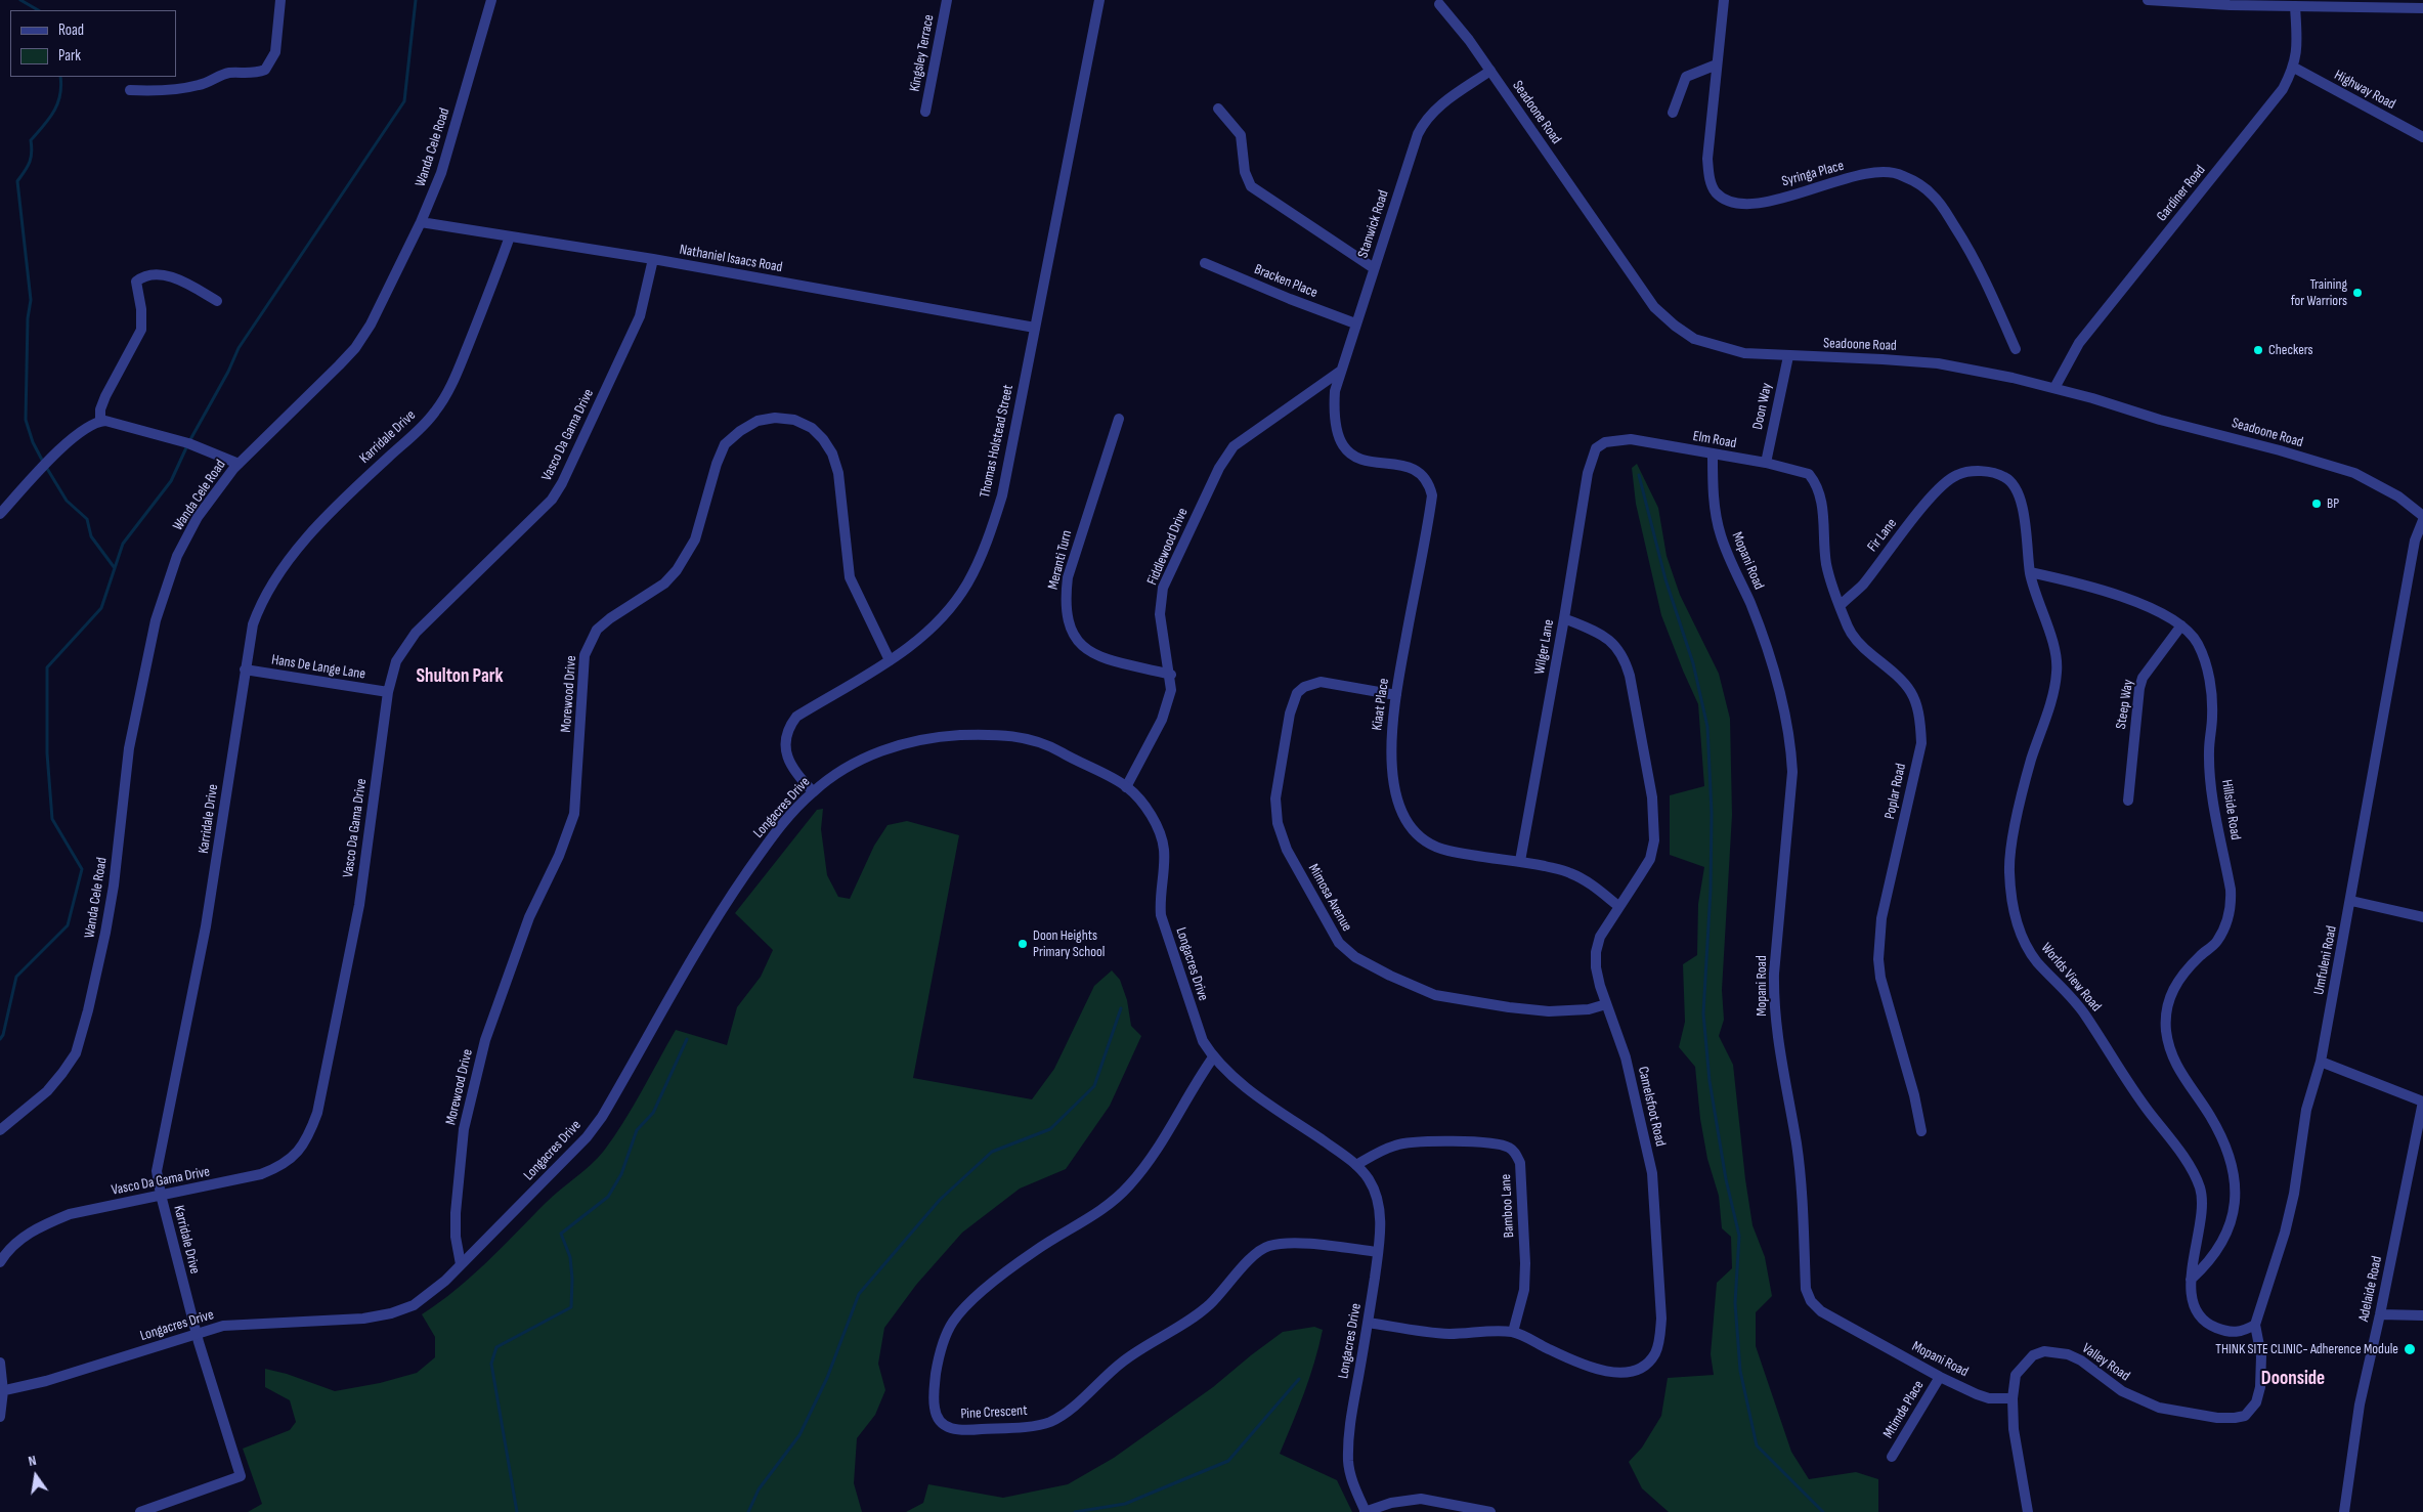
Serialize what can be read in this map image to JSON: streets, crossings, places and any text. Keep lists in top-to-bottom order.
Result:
{
  "streets": {
    "street": [
      "Kingsley Terrace",
      "Highway Road",
      "Seadoone Road",
      "Wanda Cele Road",
      "Syringa Place",
      "Gardiner Road",
      "Stanwick Road",
      "Nathaniel Isaacs Road",
      "Bracken Place",
      "Doon Way",
      "Vasco Da Gama Drive",
      "Karridale Drive",
      "Elm Road",
      "Thomas Holstead Street",
      "Fir Lane",
      "Fiddlewood Drive",
      "Meranti Turn",
      "Mopani Road",
      "Wilger Lane",
      "Hans De Lange Lane",
      "Morewood Drive",
      "Kiaat Place",
      "Steep Way",
      "Poplar Road",
      "Longacres Drive",
      "Hillside Road",
      "Mimosa Avenue",
      "Umfuleni Road",
      "Worlds View Road",
      "Camelsfoot Road",
      "Bamboo Lane",
      "Adelaide Road",
      "Valley Road",
      "Mtimde Place",
      "Pine Crescent"
    ]
  },
  "crossings": [
    ["Highway Road", "Gardiner Road"],
    ["Seadoone Road", "Gardiner Road"],
    ["Seadoone Road", "Stanwick Road"],
    ["Seadoone Road", "Doon Way"],
    ["Seadoone Road", "Umfuleni Road"],
    ["Wanda Cele Road", "Nathaniel Isaacs Road"],
    ["Stanwick Road", "Bracken Place"],
    ["Stanwick Road", "Fiddlewood Drive"],
    ["Stanwick Road", "Kiaat Place"],
    ["Nathaniel Isaacs Road", "Vasco Da Gama Drive"],
    ["Nathaniel Isaacs Road", "Karridale Drive"],
    ["Nathaniel Isaacs Road", "Thomas Holstead Street"],
    ["Doon Way", "Elm Road"],
    ["Vasco Da Gama Drive", "Karridale Drive"],
    ["Vasco Da Gama Drive", "Hans De Lange Lane"],
    ["Karridale Drive", "Hans De Lange Lane"],
    ["Karridale Drive", "Longacres Drive"],
    ["Elm Road", "Mopani Road"],
    ["Elm Road", "Wilger Lane"],
    ["Elm Road", "Poplar Road"],
    ["Thomas Holstead Street", "Morewood Drive"],
    ["Thomas Holstead Street", "Longacres Drive"],
    ["Fir Lane", "Poplar Road"],
    ["Fir Lane", "Hillside Road"],
    ["Fir Lane", "Worlds View Road"],
    ["Fiddlewood Drive", "Meranti Turn"],
    ["Fiddlewood Drive", "Longacres Drive"],
    ["Mopani Road", "Valley Road"],
    ["Mopani Road", "Mtimde Place"],
    ["Wilger Lane", "Kiaat Place"],
    ["Wilger Lane", "Camelsfoot Road"],
    ["Morewood Drive", "Longacres Drive"],
    ["Kiaat Place", "Mimosa Avenue"],
    ["Kiaat Place", "Camelsfoot Road"],
    ["Steep Way", "Hillside Road"],
    ["Longacres Drive", "Camelsfoot Road"],
    ["Longacres Drive", "Bamboo Lane"],
    ["Longacres Drive", "Pine Crescent"],
    ["Hillside Road", "Worlds View Road"],
    ["Mimosa Avenue", "Camelsfoot Road"],
    ["Umfuleni Road", "Worlds View Road"],
    ["Umfuleni Road", "Valley Road"],
    ["Camelsfoot Road", "Bamboo Lane"]
  ],
  "districts": ["Shulton Park", "Doonside"],
  "places": [
    "Training for Warriors",
    "Checkers",
    "BP",
    "Doon Heights Primary School",
    "THINK SITE CLINIC- Adherence Module"
  ],
  "legend": ["Road", "Park"],
  "north": "top"
}
